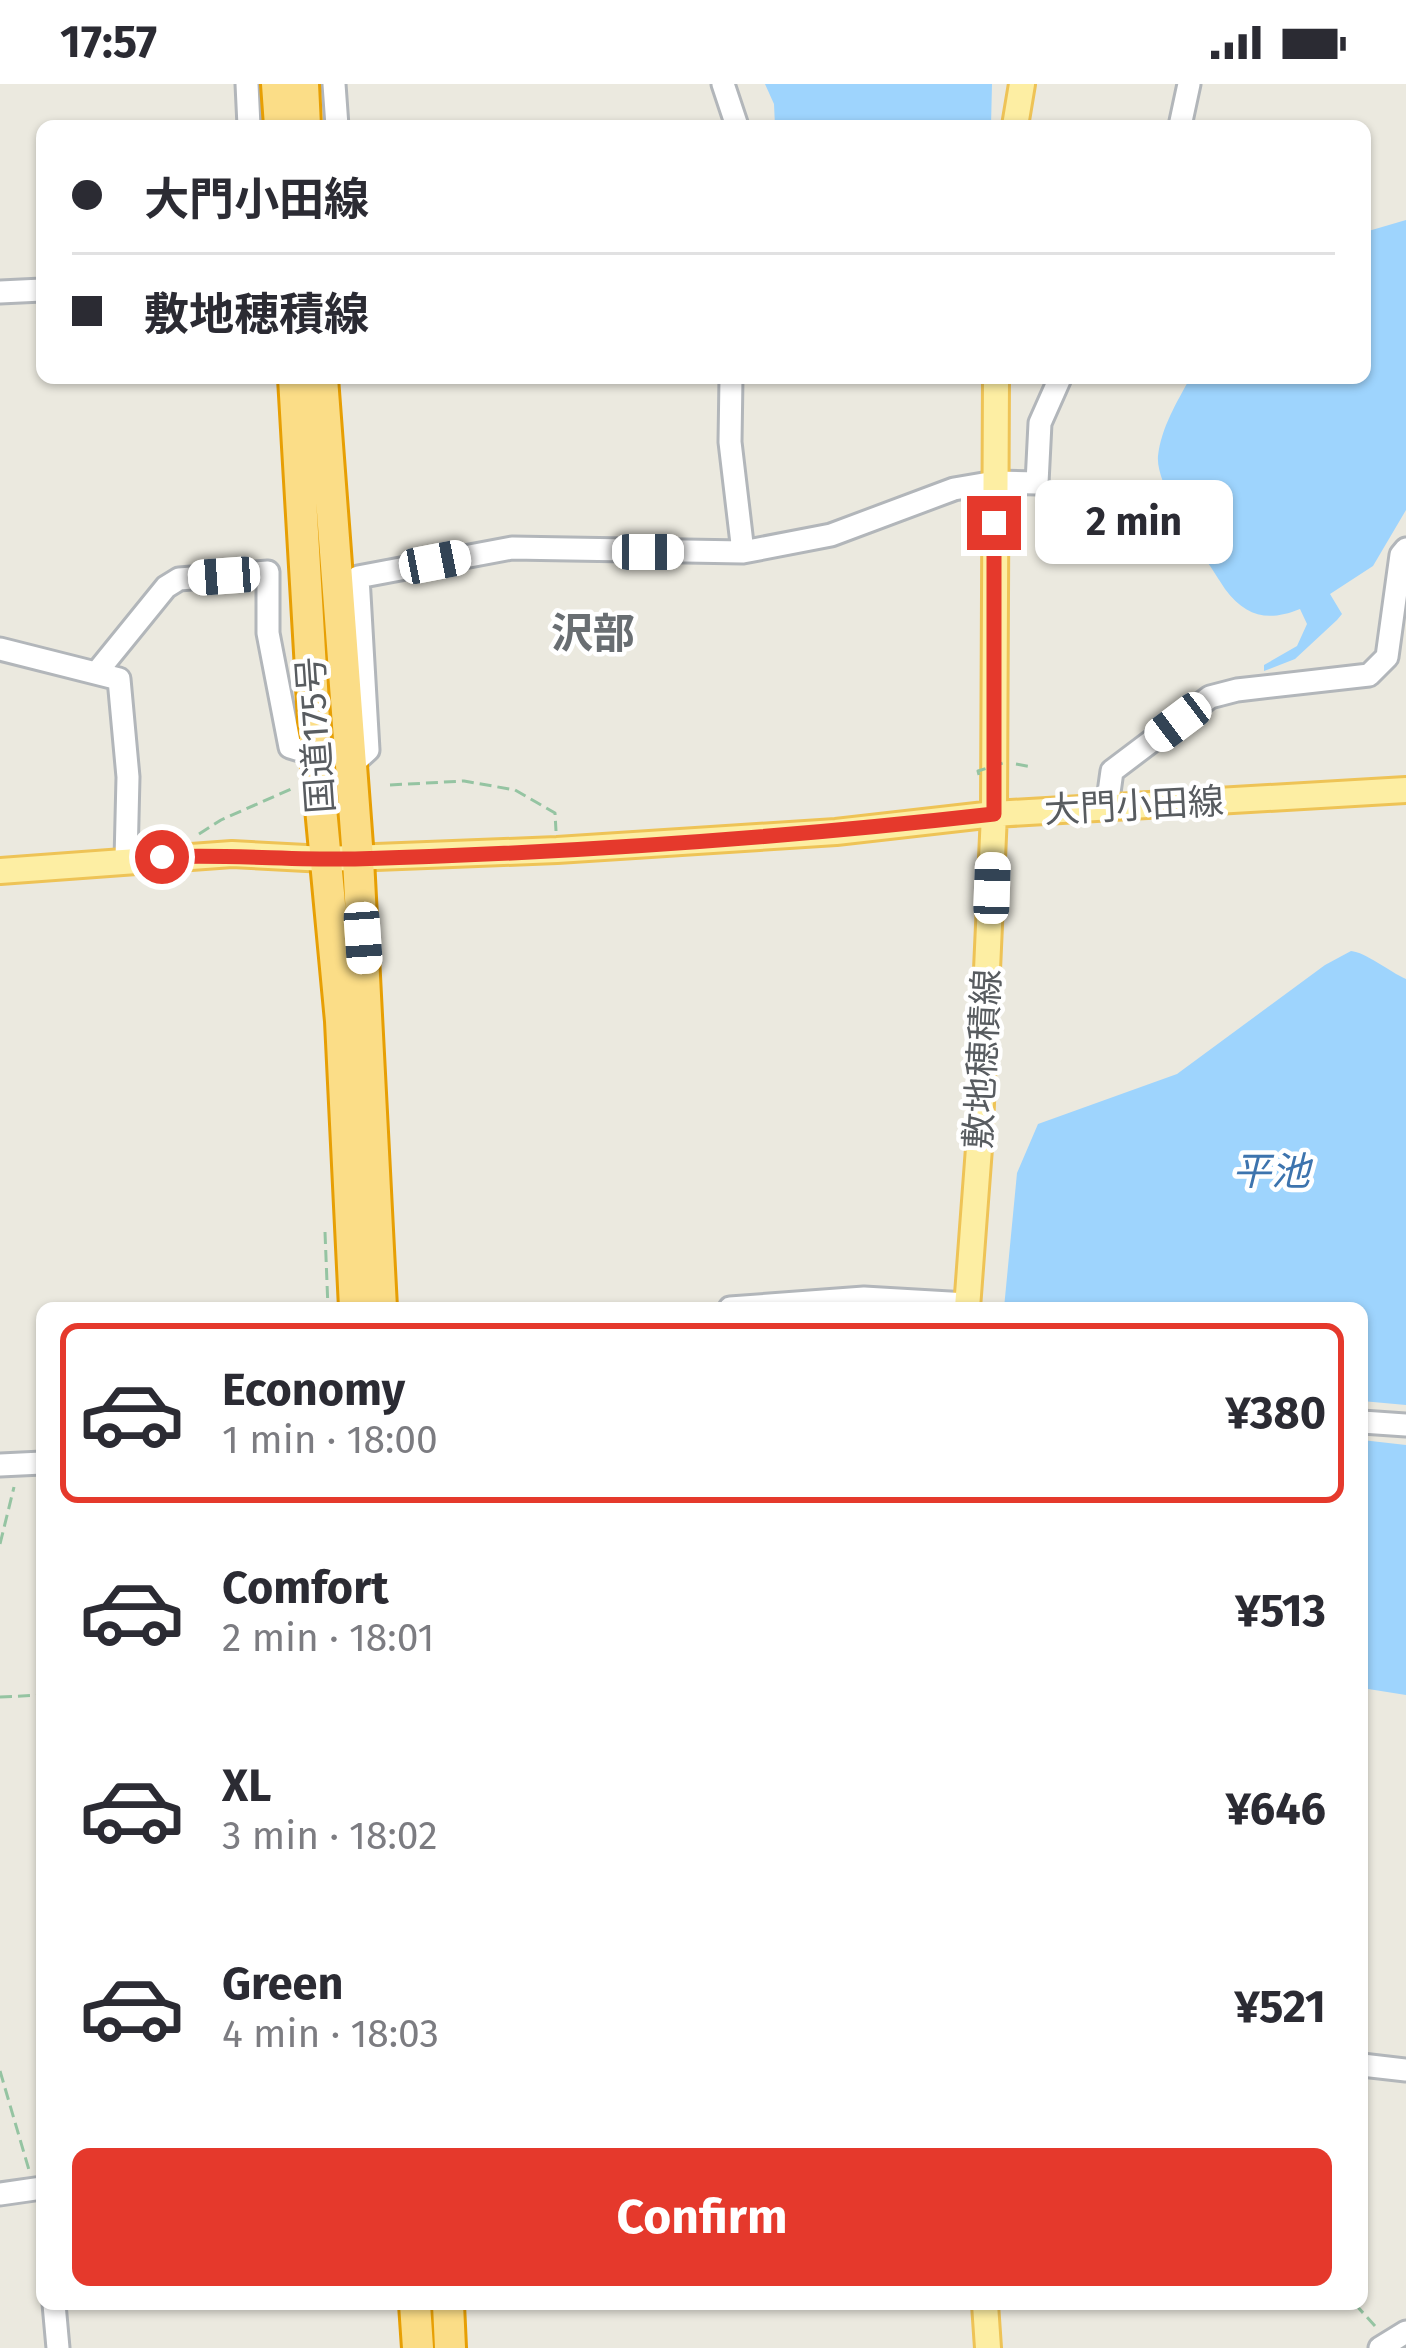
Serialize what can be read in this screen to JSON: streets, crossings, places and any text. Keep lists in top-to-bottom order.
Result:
{
  "streets": {
    "highway": ["国道175号"],
    "main road": ["大門小田線", "敷地穂積線"]
  },
  "crossings": [
    ["国道175号", "大門小田線"],
    ["大門小田線", "敷地穂積線"]
  ],
  "districts": ["沢部"],
  "water": ["平池"],
  "page": {
    "status": "17:57",
    "banner": ["大門小田線", "敷地穂積線"],
    "bubble": "2 min",
    "list": [
      {
        "name": "Economy",
        "note": "1 min · 18:00",
        "value": "¥380"
      },
      {
        "name": "Comfort",
        "note": "2 min · 18:01",
        "value": "¥513"
      },
      {
        "name": "XL",
        "note": "3 min · 18:02",
        "value": "¥646"
      },
      {
        "name": "Green",
        "note": "4 min · 18:03",
        "value": "¥521"
      }
    ],
    "buttons": "Confirm"
  }
}
